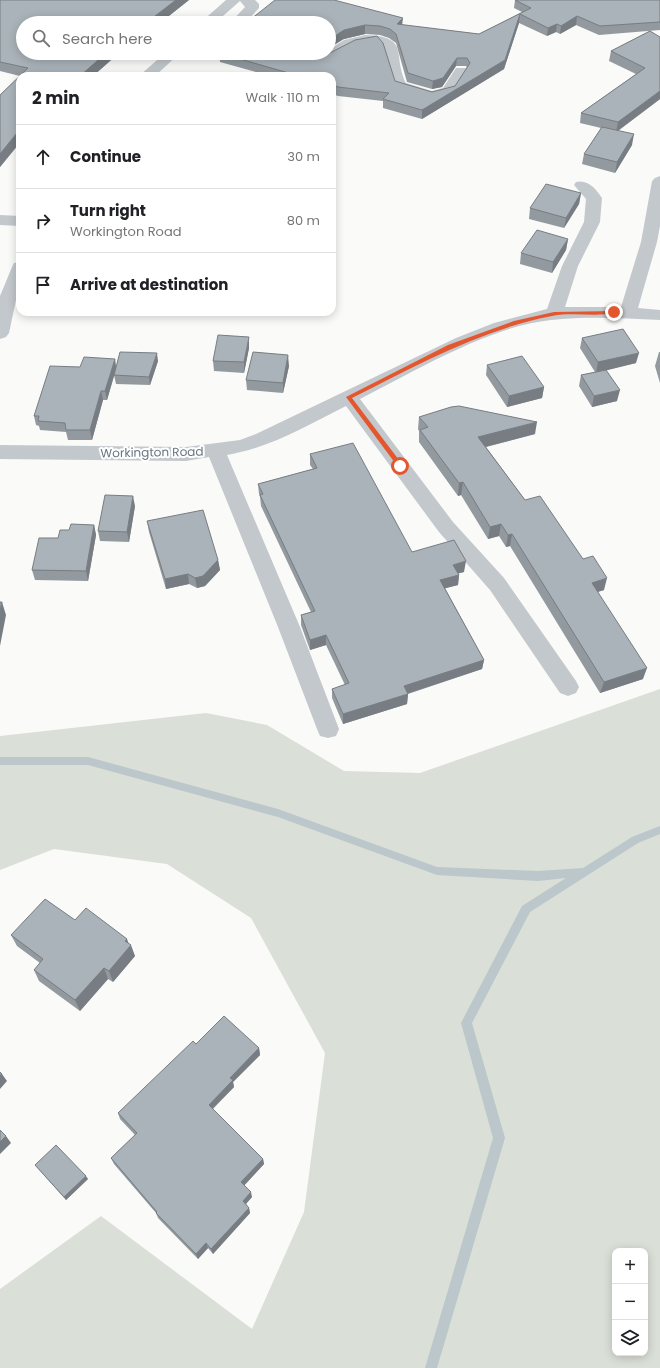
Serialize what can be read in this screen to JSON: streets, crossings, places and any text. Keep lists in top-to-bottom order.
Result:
{
  "streets": {
    "street": ["Workington Road"]
  },
  "page": {
    "search": "Search here",
    "heading": ["2 min", "Walk · 110 m"],
    "list": [
      ["Continue", "30 m"],
      ["Turn right", "Workington Road", "80 m"],
      "Arrive at destination"
    ],
    "map_buttons": ["+", "−"]
  }
}
